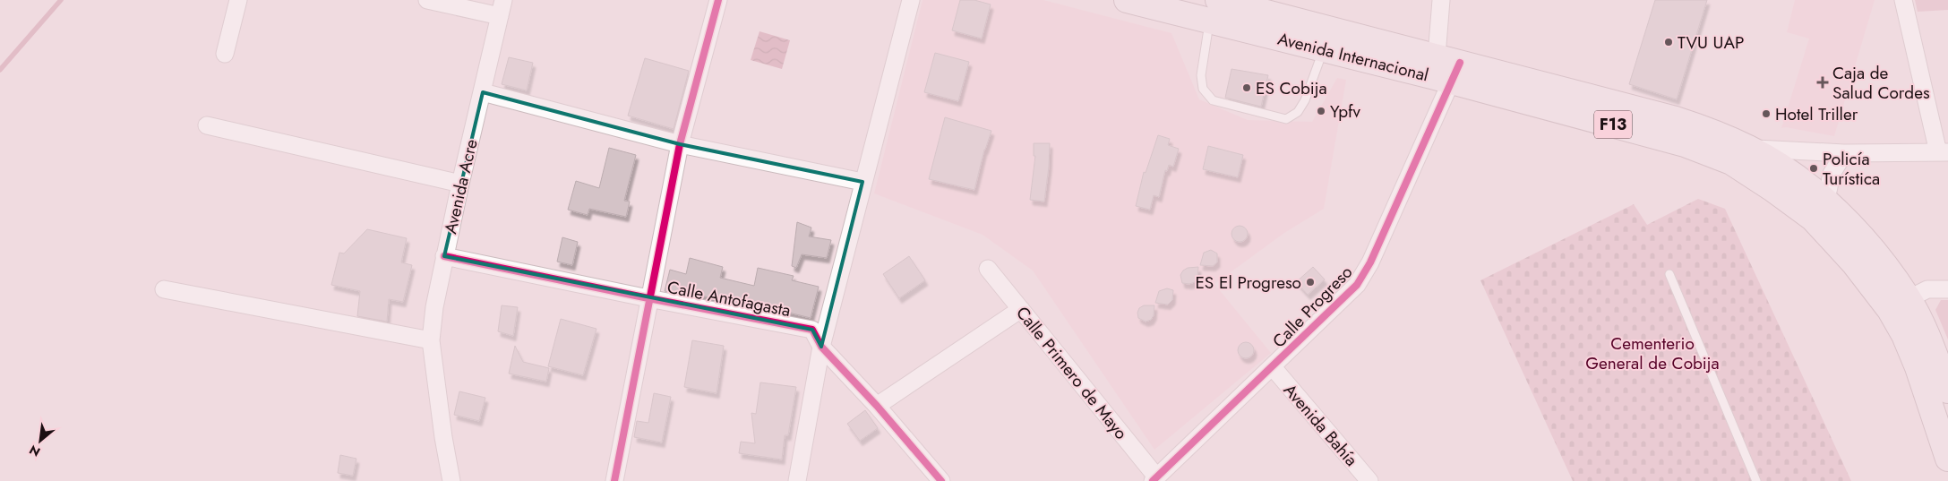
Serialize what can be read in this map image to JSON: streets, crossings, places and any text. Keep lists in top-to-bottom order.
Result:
{
  "streets": {
    "highway": ["Avenida Internacional", "F13"],
    "street": [
      "Avenida Acre",
      "Calle Antofagasta",
      "Calle Progreso",
      "Calle Primero de Mayo",
      "Avenida Bahía"
    ]
  },
  "crossings": [
    ["Avenida Internacional", "Calle Progreso"],
    ["Avenida Acre", "Calle Antofagasta"],
    ["Calle Progreso", "Calle Primero de Mayo"],
    ["Calle Progreso", "Avenida Bahía"]
  ],
  "parks": ["Cementerio General de Cobija"],
  "places": {
    "other": [
      "TVU UAP",
      "ES Cobija",
      "Ypfv",
      "Hotel Triller",
      "Policía Turística",
      "ES El Progreso"
    ],
    "health": ["Caja de Salud Cordes"]
  },
  "north": "bottom left"
}
